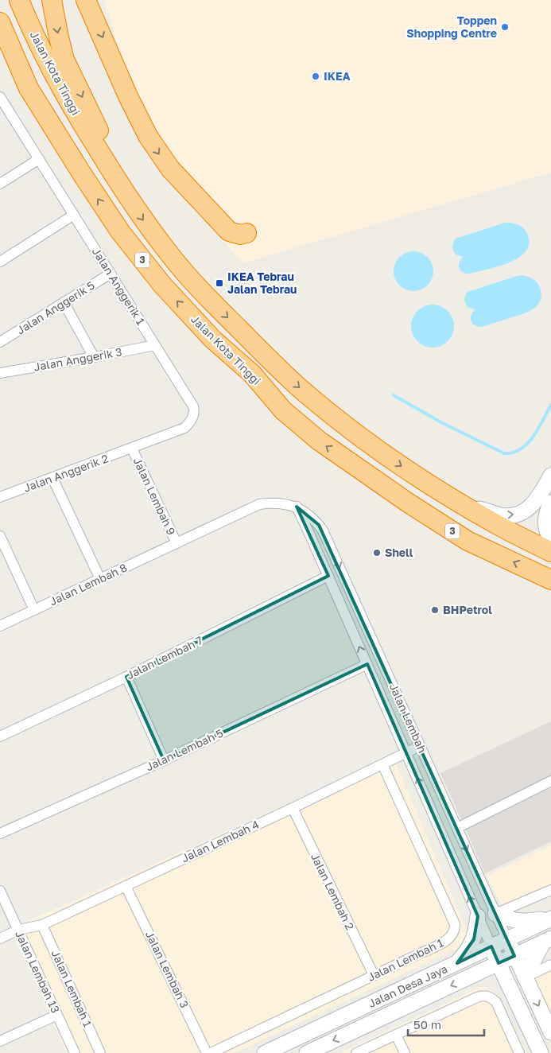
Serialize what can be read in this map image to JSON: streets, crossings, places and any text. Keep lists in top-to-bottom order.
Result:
{
  "streets": {
    "highway": ["Jalan Kota Tinggi", "3"],
    "main road": ["Jalan Desa Jaya"],
    "street": [
      "Jalan Anggerik 1",
      "Jalan Anggerik 5",
      "Jalan Anggerik 3",
      "Jalan Anggerik 2",
      "Jalan Lembah 9",
      "Jalan Lembah 8",
      "Jalan Lembah 7",
      "Jalan Lembah",
      "Jalan Lembah 5",
      "Jalan Lembah 4",
      "Jalan Lembah 2",
      "Jalan Lembah 1",
      "Jalan Lembah 3",
      "Jalan Lembah 13"
    ]
  },
  "crossings": [
    ["Jalan Anggerik 1", "Jalan Anggerik 5"],
    ["Jalan Anggerik 1", "Jalan Anggerik 3"],
    ["Jalan Anggerik 1", "Jalan Anggerik 2"],
    ["Jalan Anggerik 1", "Jalan Lembah 9"],
    ["Jalan Anggerik 2", "Jalan Lembah 9"],
    ["Jalan Lembah 9", "Jalan Lembah 8"],
    ["Jalan Lembah 9", "Jalan Lembah"],
    ["Jalan Lembah 8", "Jalan Lembah"],
    ["Jalan Lembah 7", "Jalan Lembah"],
    ["Jalan Lembah", "Jalan Lembah 5"],
    ["Jalan Lembah", "Jalan Lembah 4"],
    ["Jalan Lembah", "Jalan Desa Jaya"],
    ["Jalan Lembah 4", "Jalan Lembah 2"],
    ["Jalan Lembah 4", "Jalan Lembah 1"],
    ["Jalan Lembah 4", "Jalan Lembah 3"],
    ["Jalan Lembah 4", "Jalan Lembah 13"],
    ["Jalan Lembah 2", "Jalan Lembah 1"]
  ],
  "places": {
    "other": [
      "Toppen Shopping Centre",
      "IKEA",
      "Shell",
      "BHPetrol"
    ],
    "transit": ["IKEA Tebrau Jalan Tebrau"]
  },
  "scale_bar": "50 m"
}
